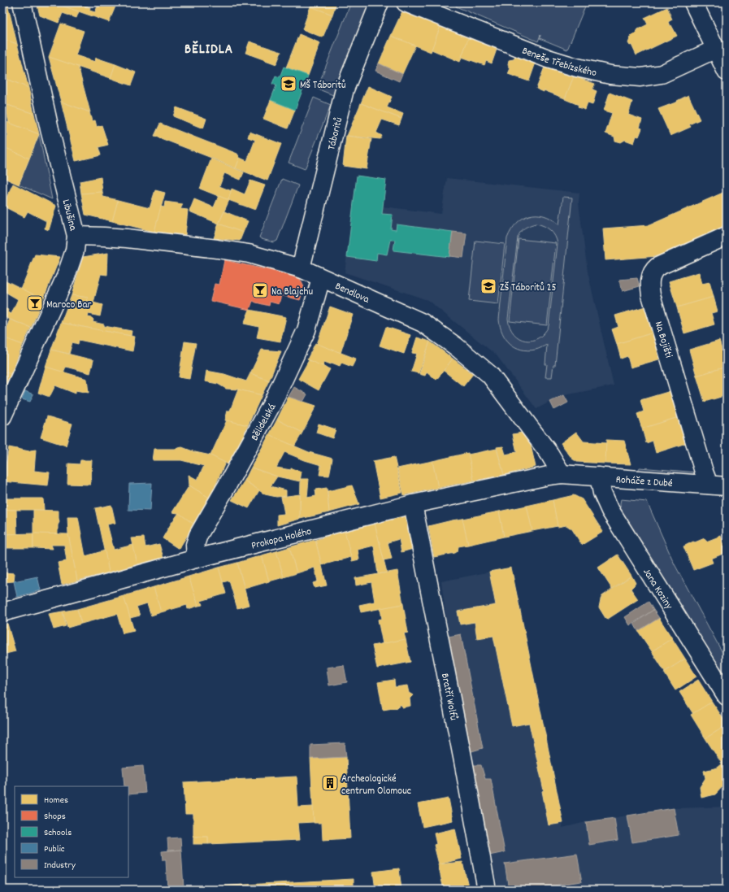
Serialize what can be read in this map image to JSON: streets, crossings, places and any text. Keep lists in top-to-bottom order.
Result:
{
  "streets": {
    "street": [
      "Beneše Třebízského",
      "Táboritů",
      "Libušina",
      "Bendlova",
      "Na Bojišti",
      "Bělidelská",
      "Roháče z Dubé",
      "Prokopa Holého",
      "Jana Koziny",
      "Bratří Wolfů"
    ]
  },
  "crossings": [
    ["Táboritů", "Bendlova"],
    ["Libušina", "Bendlova"],
    ["Bendlova", "Bělidelská"],
    ["Bendlova", "Roháče z Dubé"],
    ["Bendlova", "Prokopa Holého"],
    ["Na Bojišti", "Roháče z Dubé"],
    ["Bělidelská", "Prokopa Holého"],
    ["Roháče z Dubé", "Prokopa Holého"],
    ["Roháče z Dubé", "Jana Koziny"],
    ["Prokopa Holého", "Bratří Wolfů"]
  ],
  "districts": ["BĚLIDLA"],
  "places": {
    "school or university": ["MŠ Táboritů", "ZŠ Táboritů 25"],
    "bar": ["Na Blajchu", "Maroco Bar"],
    "building": ["Archeologické centrum Olomouc"]
  },
  "legend": [
    "Homes",
    "Shops",
    "Schools",
    "Public",
    "Industry"
  ]
}
